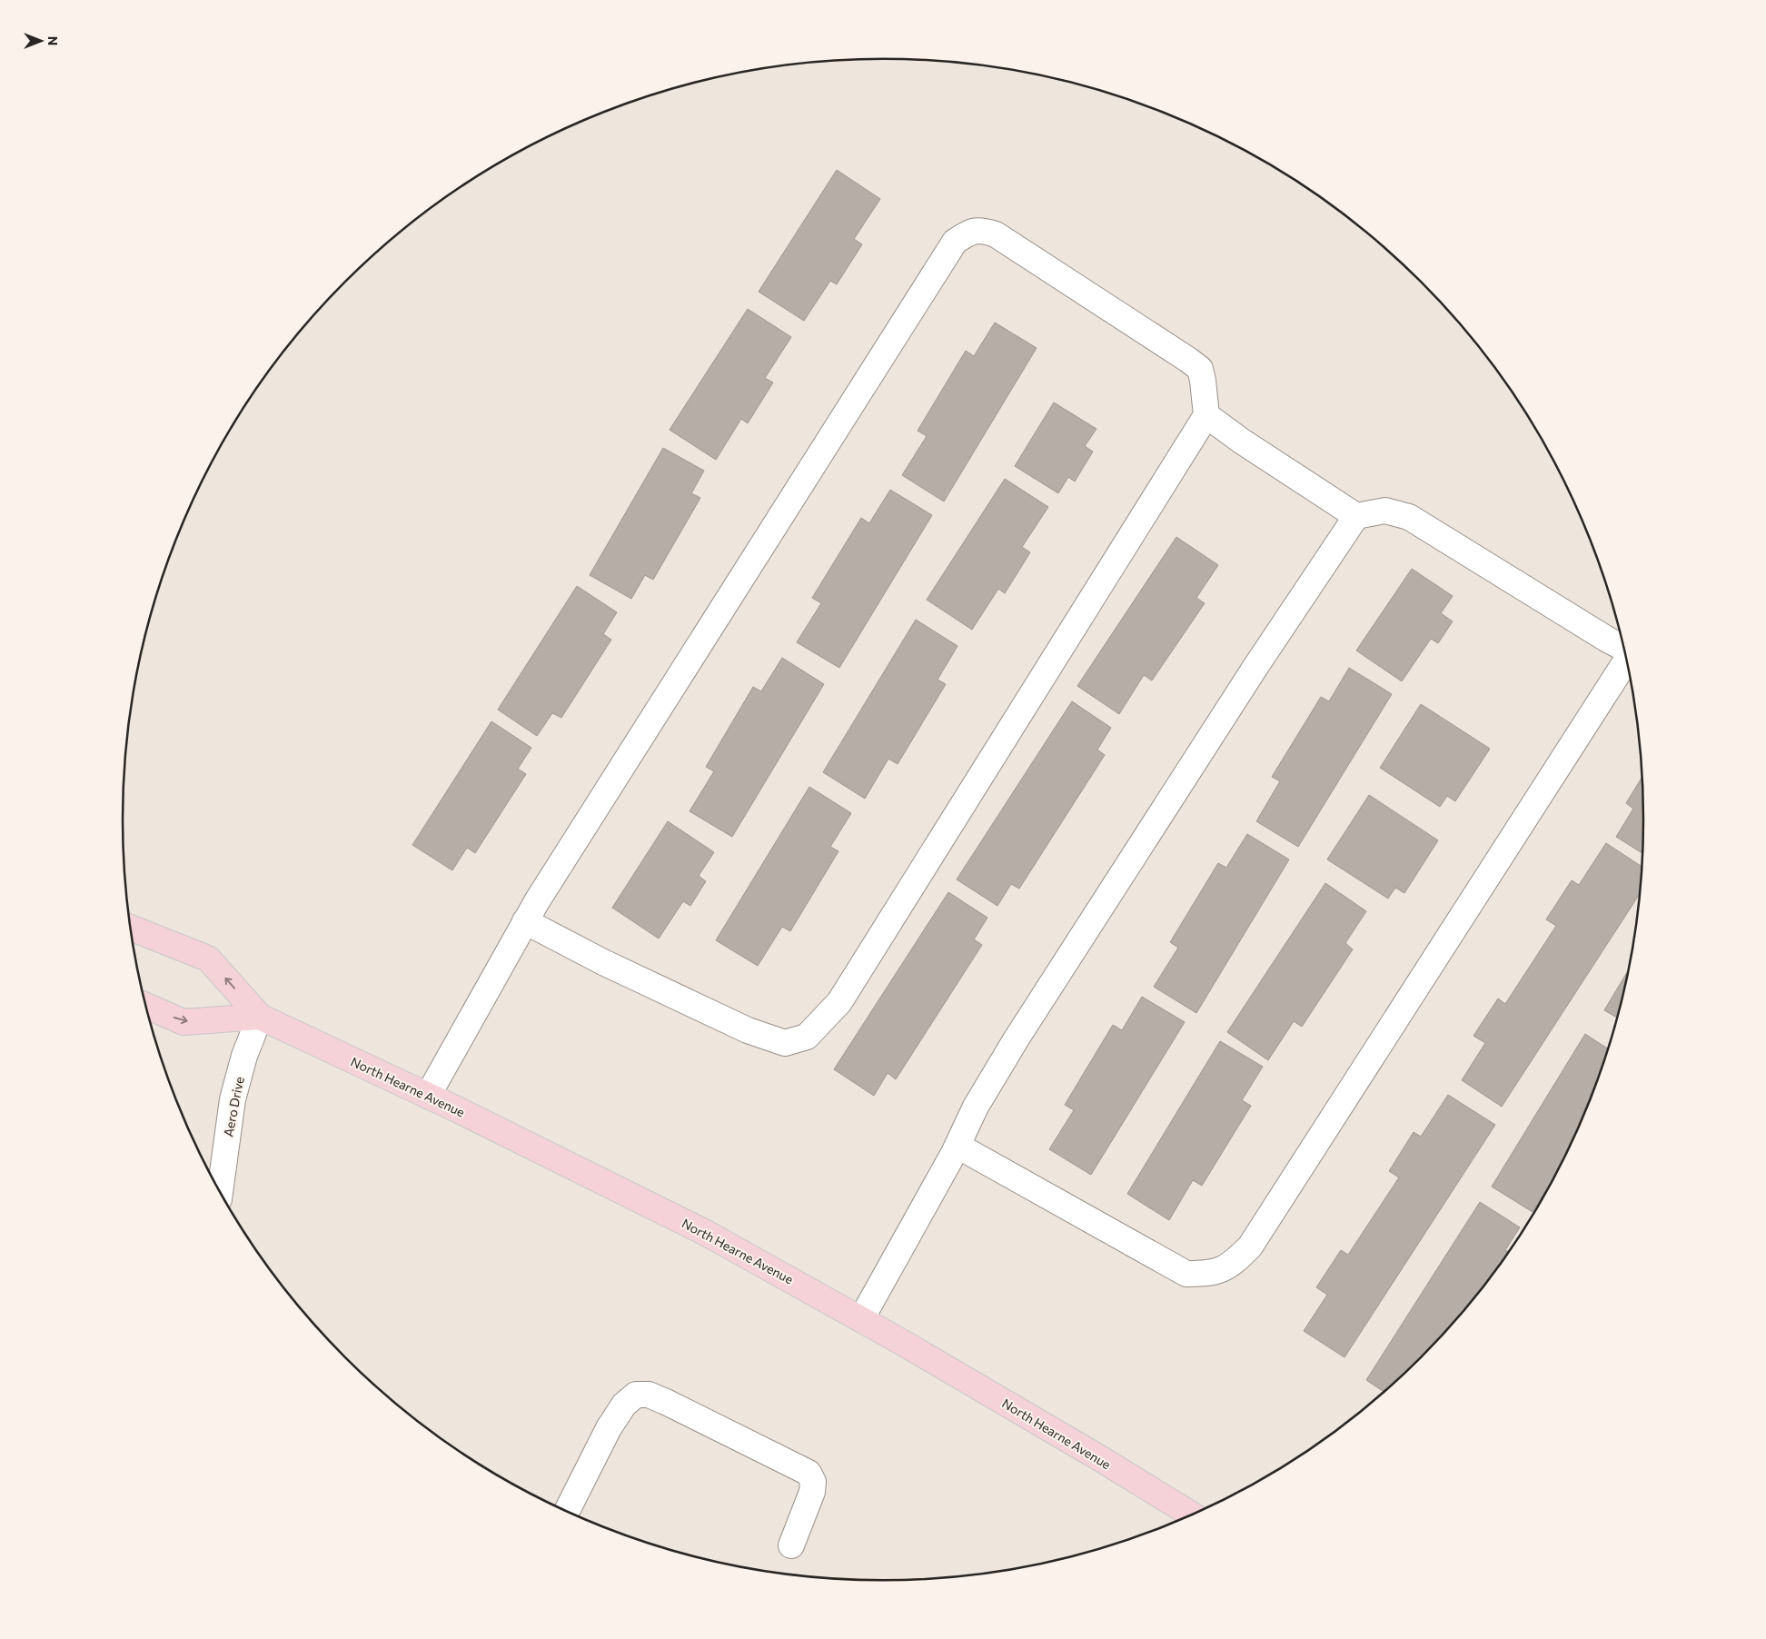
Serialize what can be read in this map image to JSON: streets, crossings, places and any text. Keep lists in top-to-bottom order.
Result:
{
  "streets": {
    "main road": ["North Hearne Avenue"],
    "street": ["Aero Drive"]
  },
  "crossings": [
    ["North Hearne Avenue", "Aero Drive"]
  ],
  "north": "right"
}
